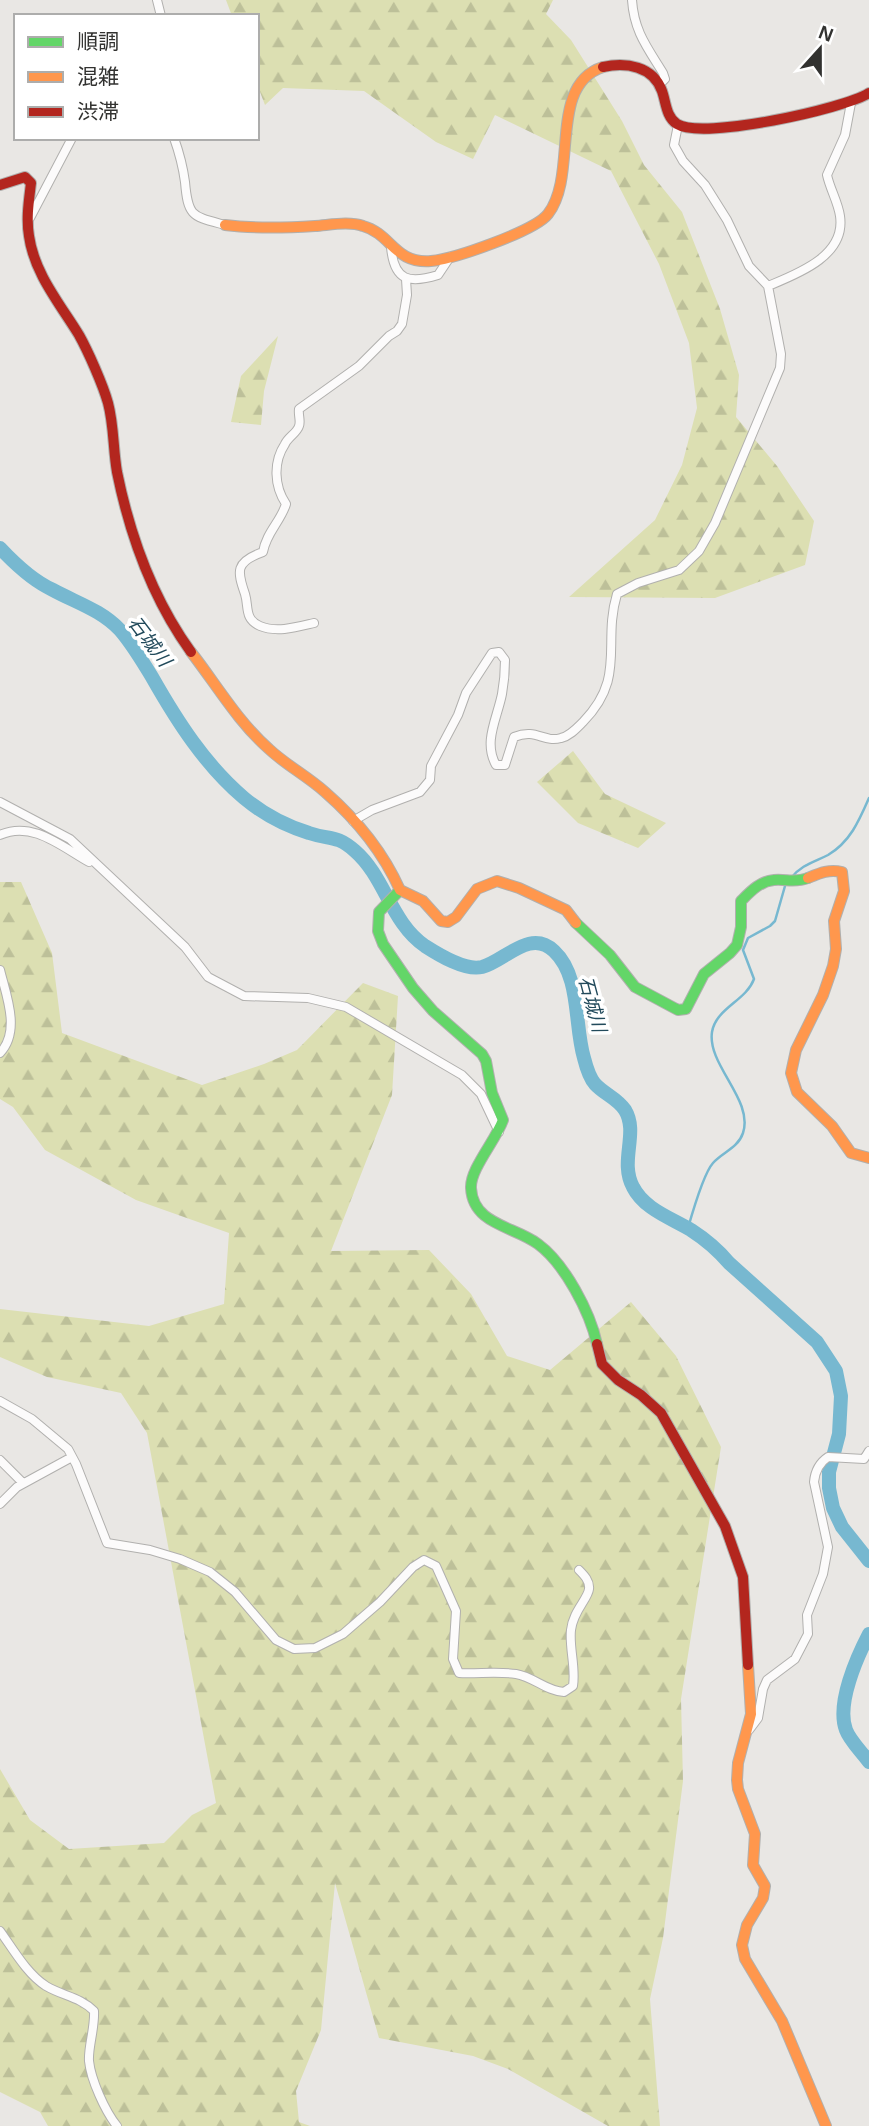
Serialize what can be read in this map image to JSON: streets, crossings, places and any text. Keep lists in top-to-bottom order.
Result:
{
  "water": ["石城川"],
  "legend": ["順調", "混雑", "渋滞"],
  "north": "top"
}
